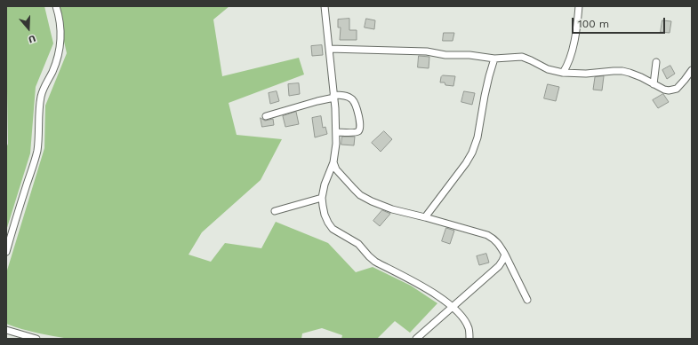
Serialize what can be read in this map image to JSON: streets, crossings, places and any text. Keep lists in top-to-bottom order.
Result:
{
  "scale_bar": "100 m",
  "north": "bottom"
}
